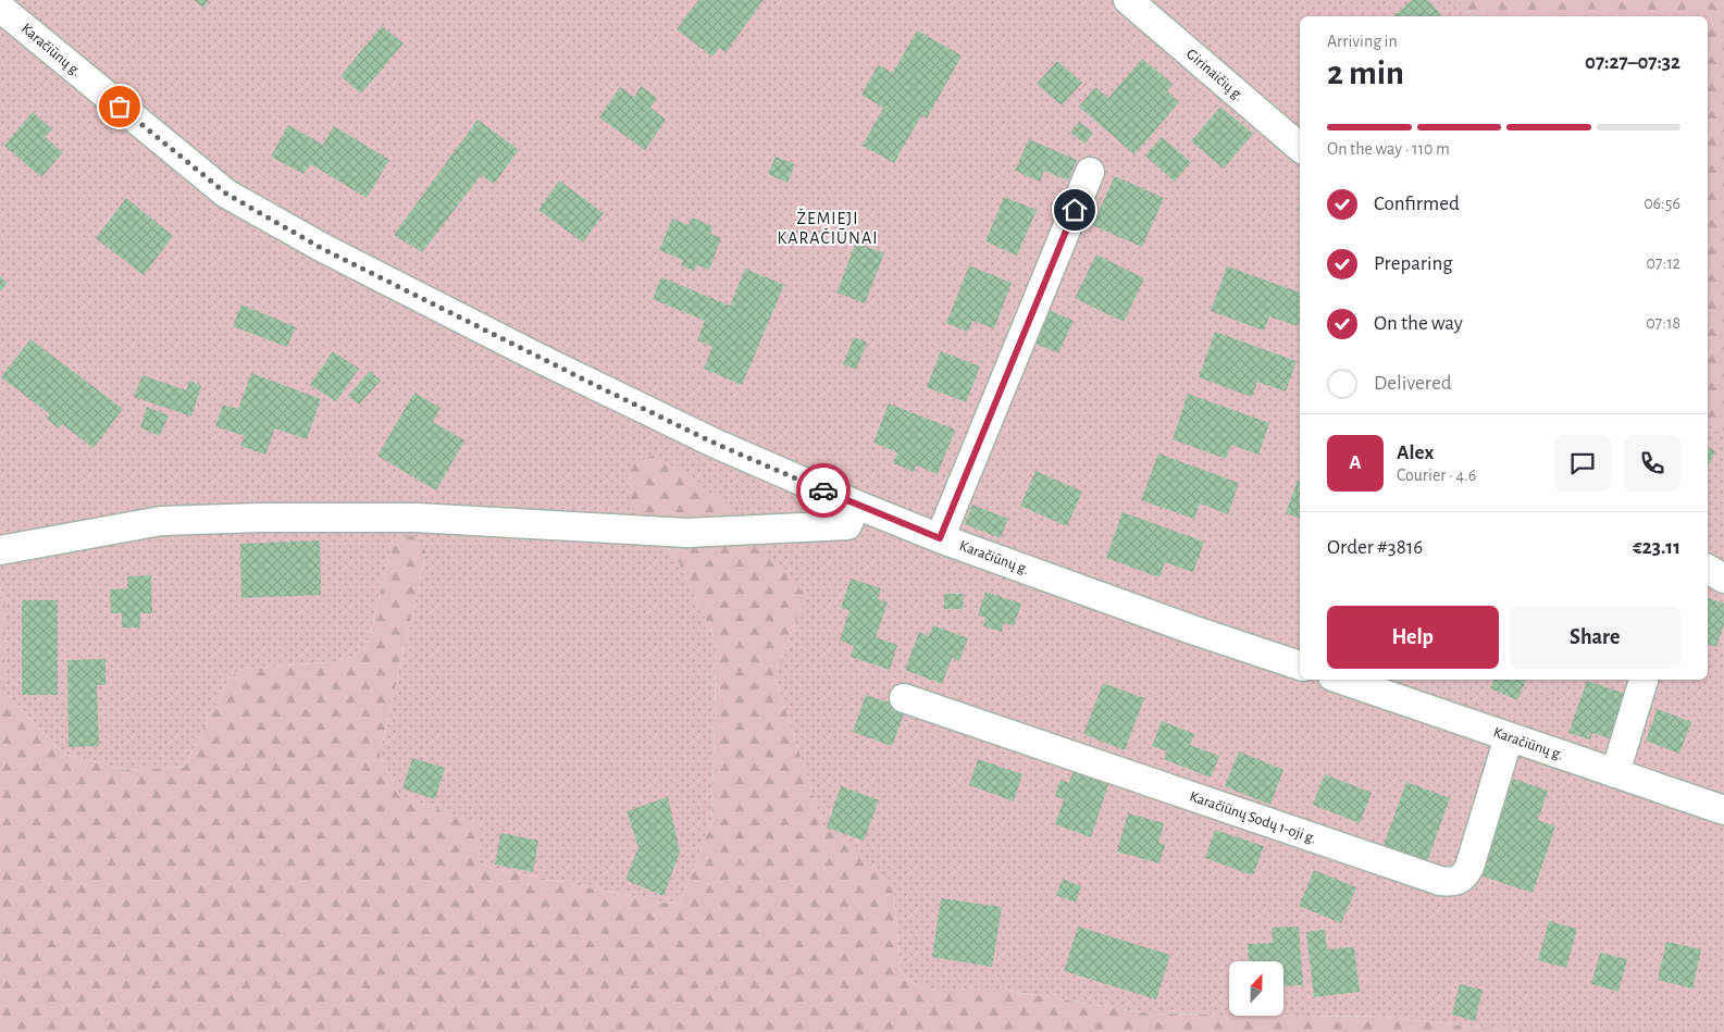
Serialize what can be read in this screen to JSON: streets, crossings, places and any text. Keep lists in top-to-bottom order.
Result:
{
  "streets": {
    "street": ["Karačiūnų g.", "Girinaičių g.", "Karačiūnų Sodų 1-oji g."]
  },
  "crossings": [
    ["Karačiūnų g.", "Karačiūnų Sodų 1-oji g."]
  ],
  "districts": ["ŽEMIEJI KARAČIŪNAI"],
  "north": "top",
  "page": {
    "heading": ["2 min", "Arriving in", "07:27–07:32"],
    "panel": [
      "Alex",
      "Courier · 4.6",
      "Order #3816",
      "€23.11"
    ],
    "bar": "On the way · 110 m",
    "list": [
      ["Confirmed", "06:56"],
      ["Preparing", "07:12"],
      ["On the way", "07:18"],
      "Delivered"
    ],
    "round": "A",
    "buttons": ["Help", "Share"]
  }
}
